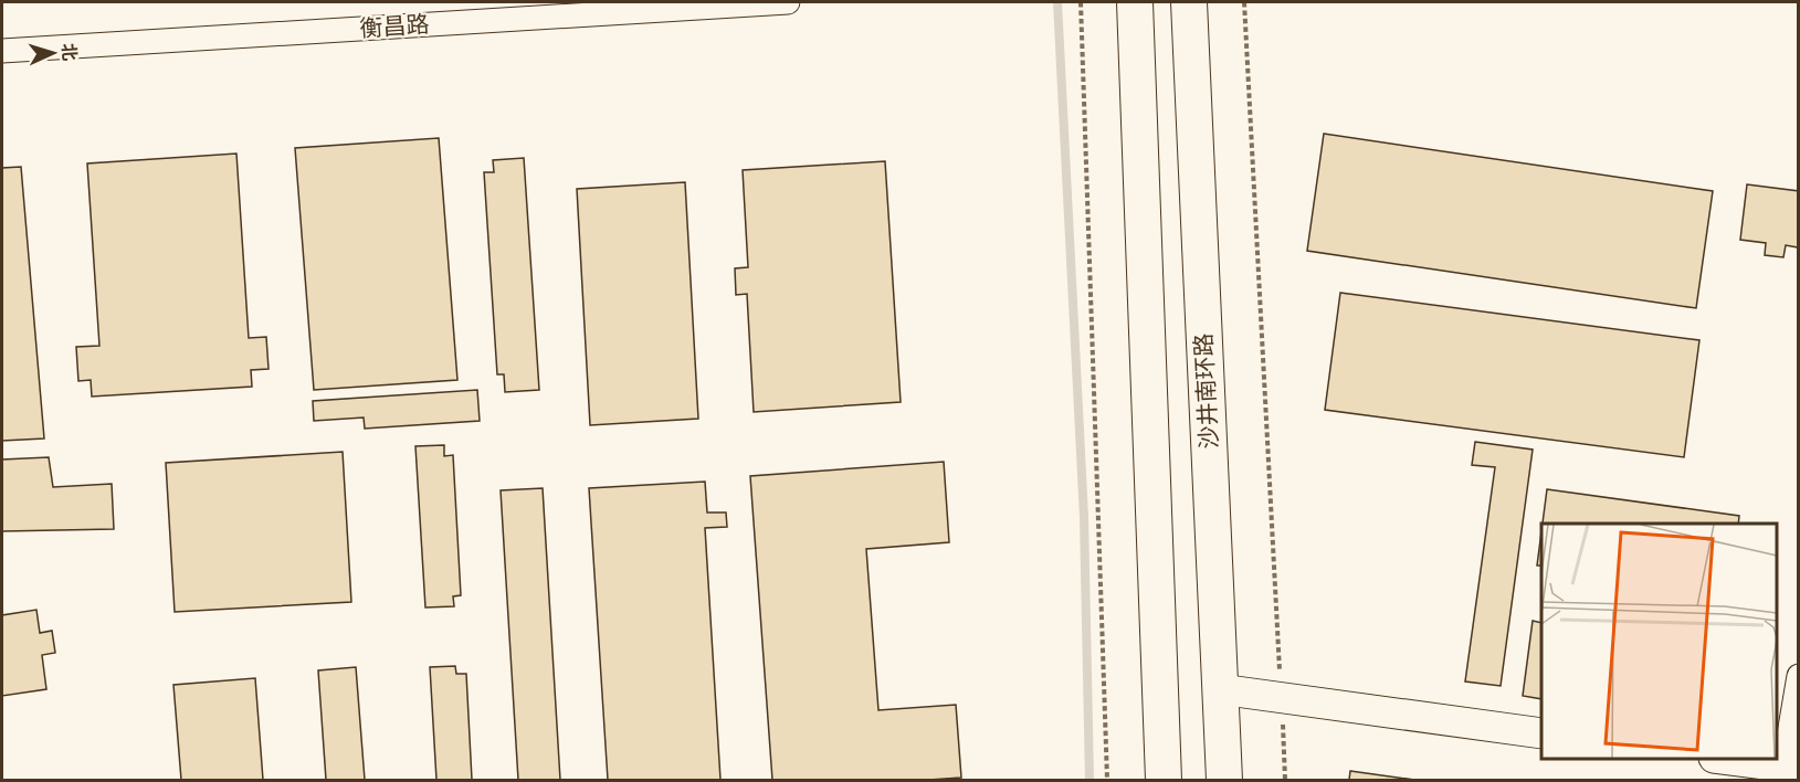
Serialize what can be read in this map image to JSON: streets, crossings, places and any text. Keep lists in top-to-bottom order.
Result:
{
  "streets": {
    "main road": ["沙井南环路"],
    "street": ["衡昌路"]
  },
  "north": "right"
}
